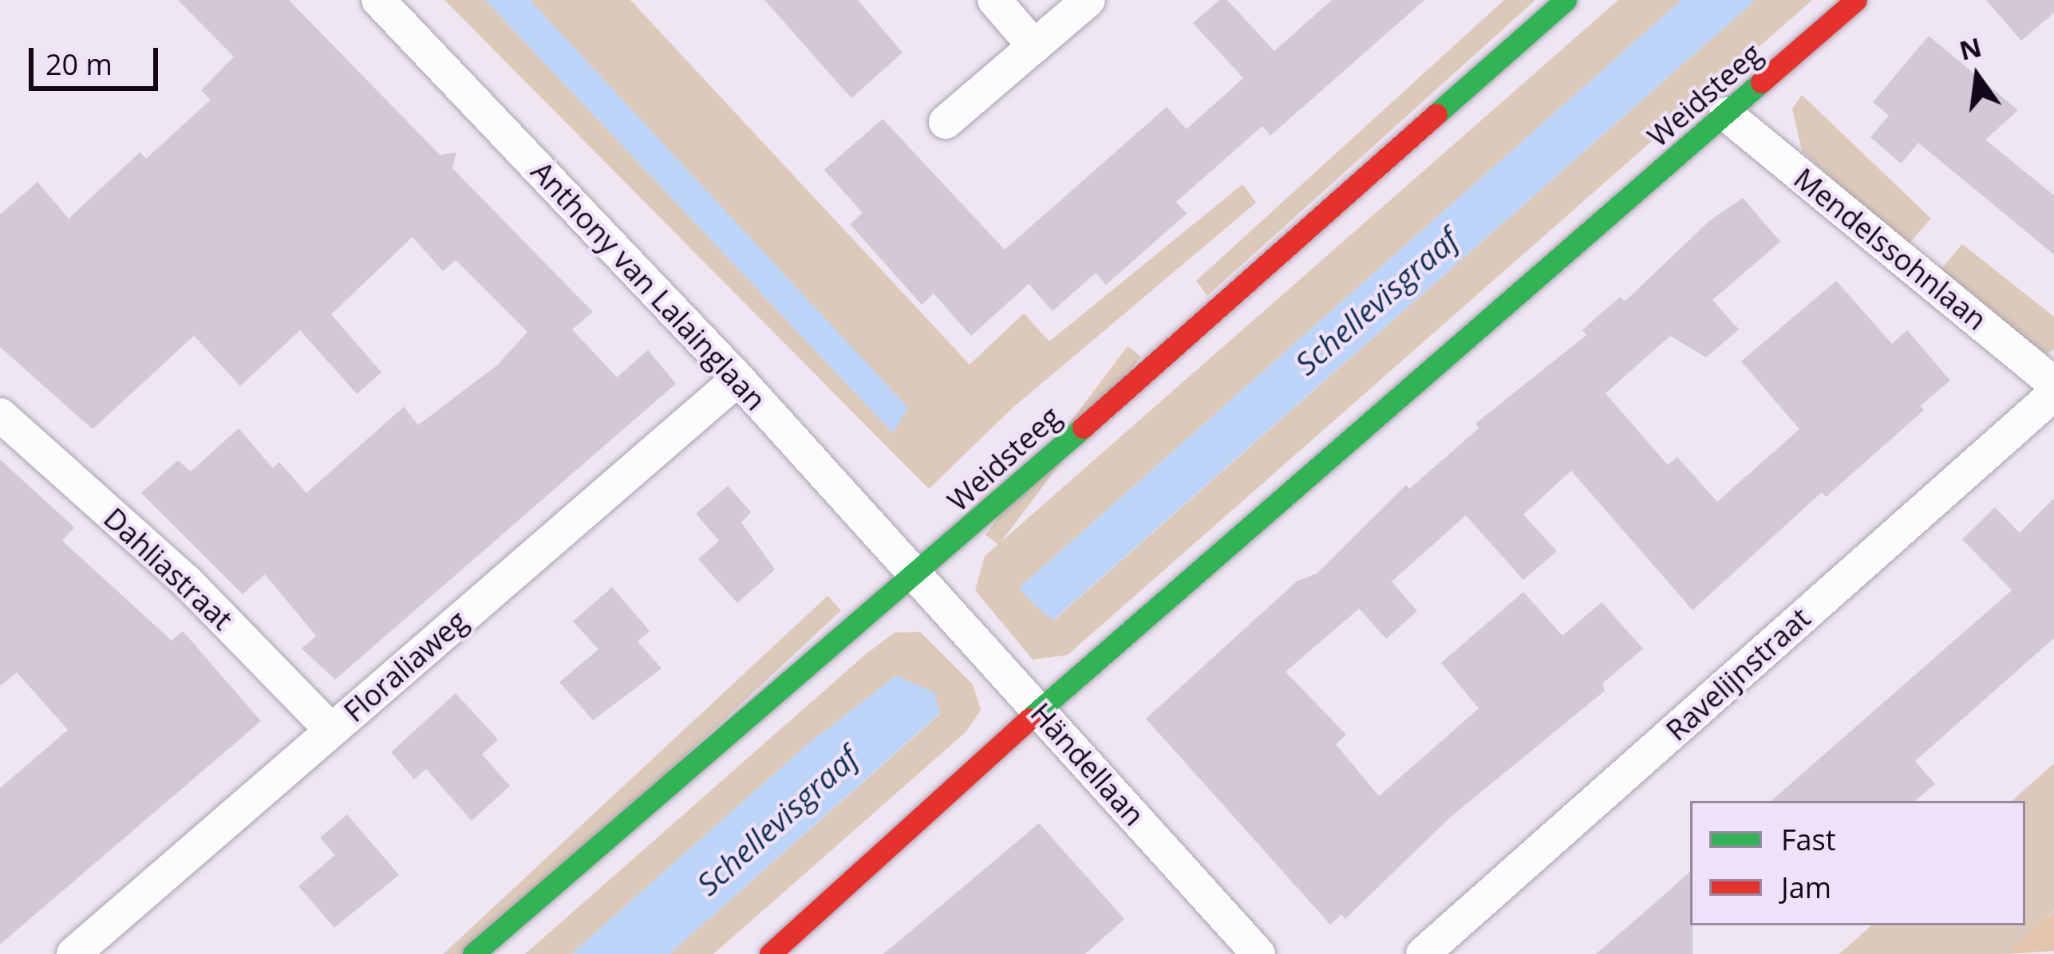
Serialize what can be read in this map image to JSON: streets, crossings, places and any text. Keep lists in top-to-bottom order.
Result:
{
  "streets": {
    "street": [
      "Weidsteeg",
      "Mendelssohnlaan",
      "Anthony van Lalainglaan",
      "Dahliastraat",
      "Floraliaweg",
      "Ravelijnstraat",
      "Händellaan"
    ]
  },
  "crossings": [
    ["Weidsteeg", "Mendelssohnlaan"],
    ["Weidsteeg", "Anthony van Lalainglaan"],
    ["Weidsteeg", "Händellaan"],
    ["Anthony van Lalainglaan", "Floraliaweg"],
    ["Anthony van Lalainglaan", "Händellaan"],
    ["Dahliastraat", "Floraliaweg"]
  ],
  "water": ["Schellevisgraaf"],
  "legend": ["Fast", "Jam"],
  "scale_bar": "20 m",
  "north": "top"
}
